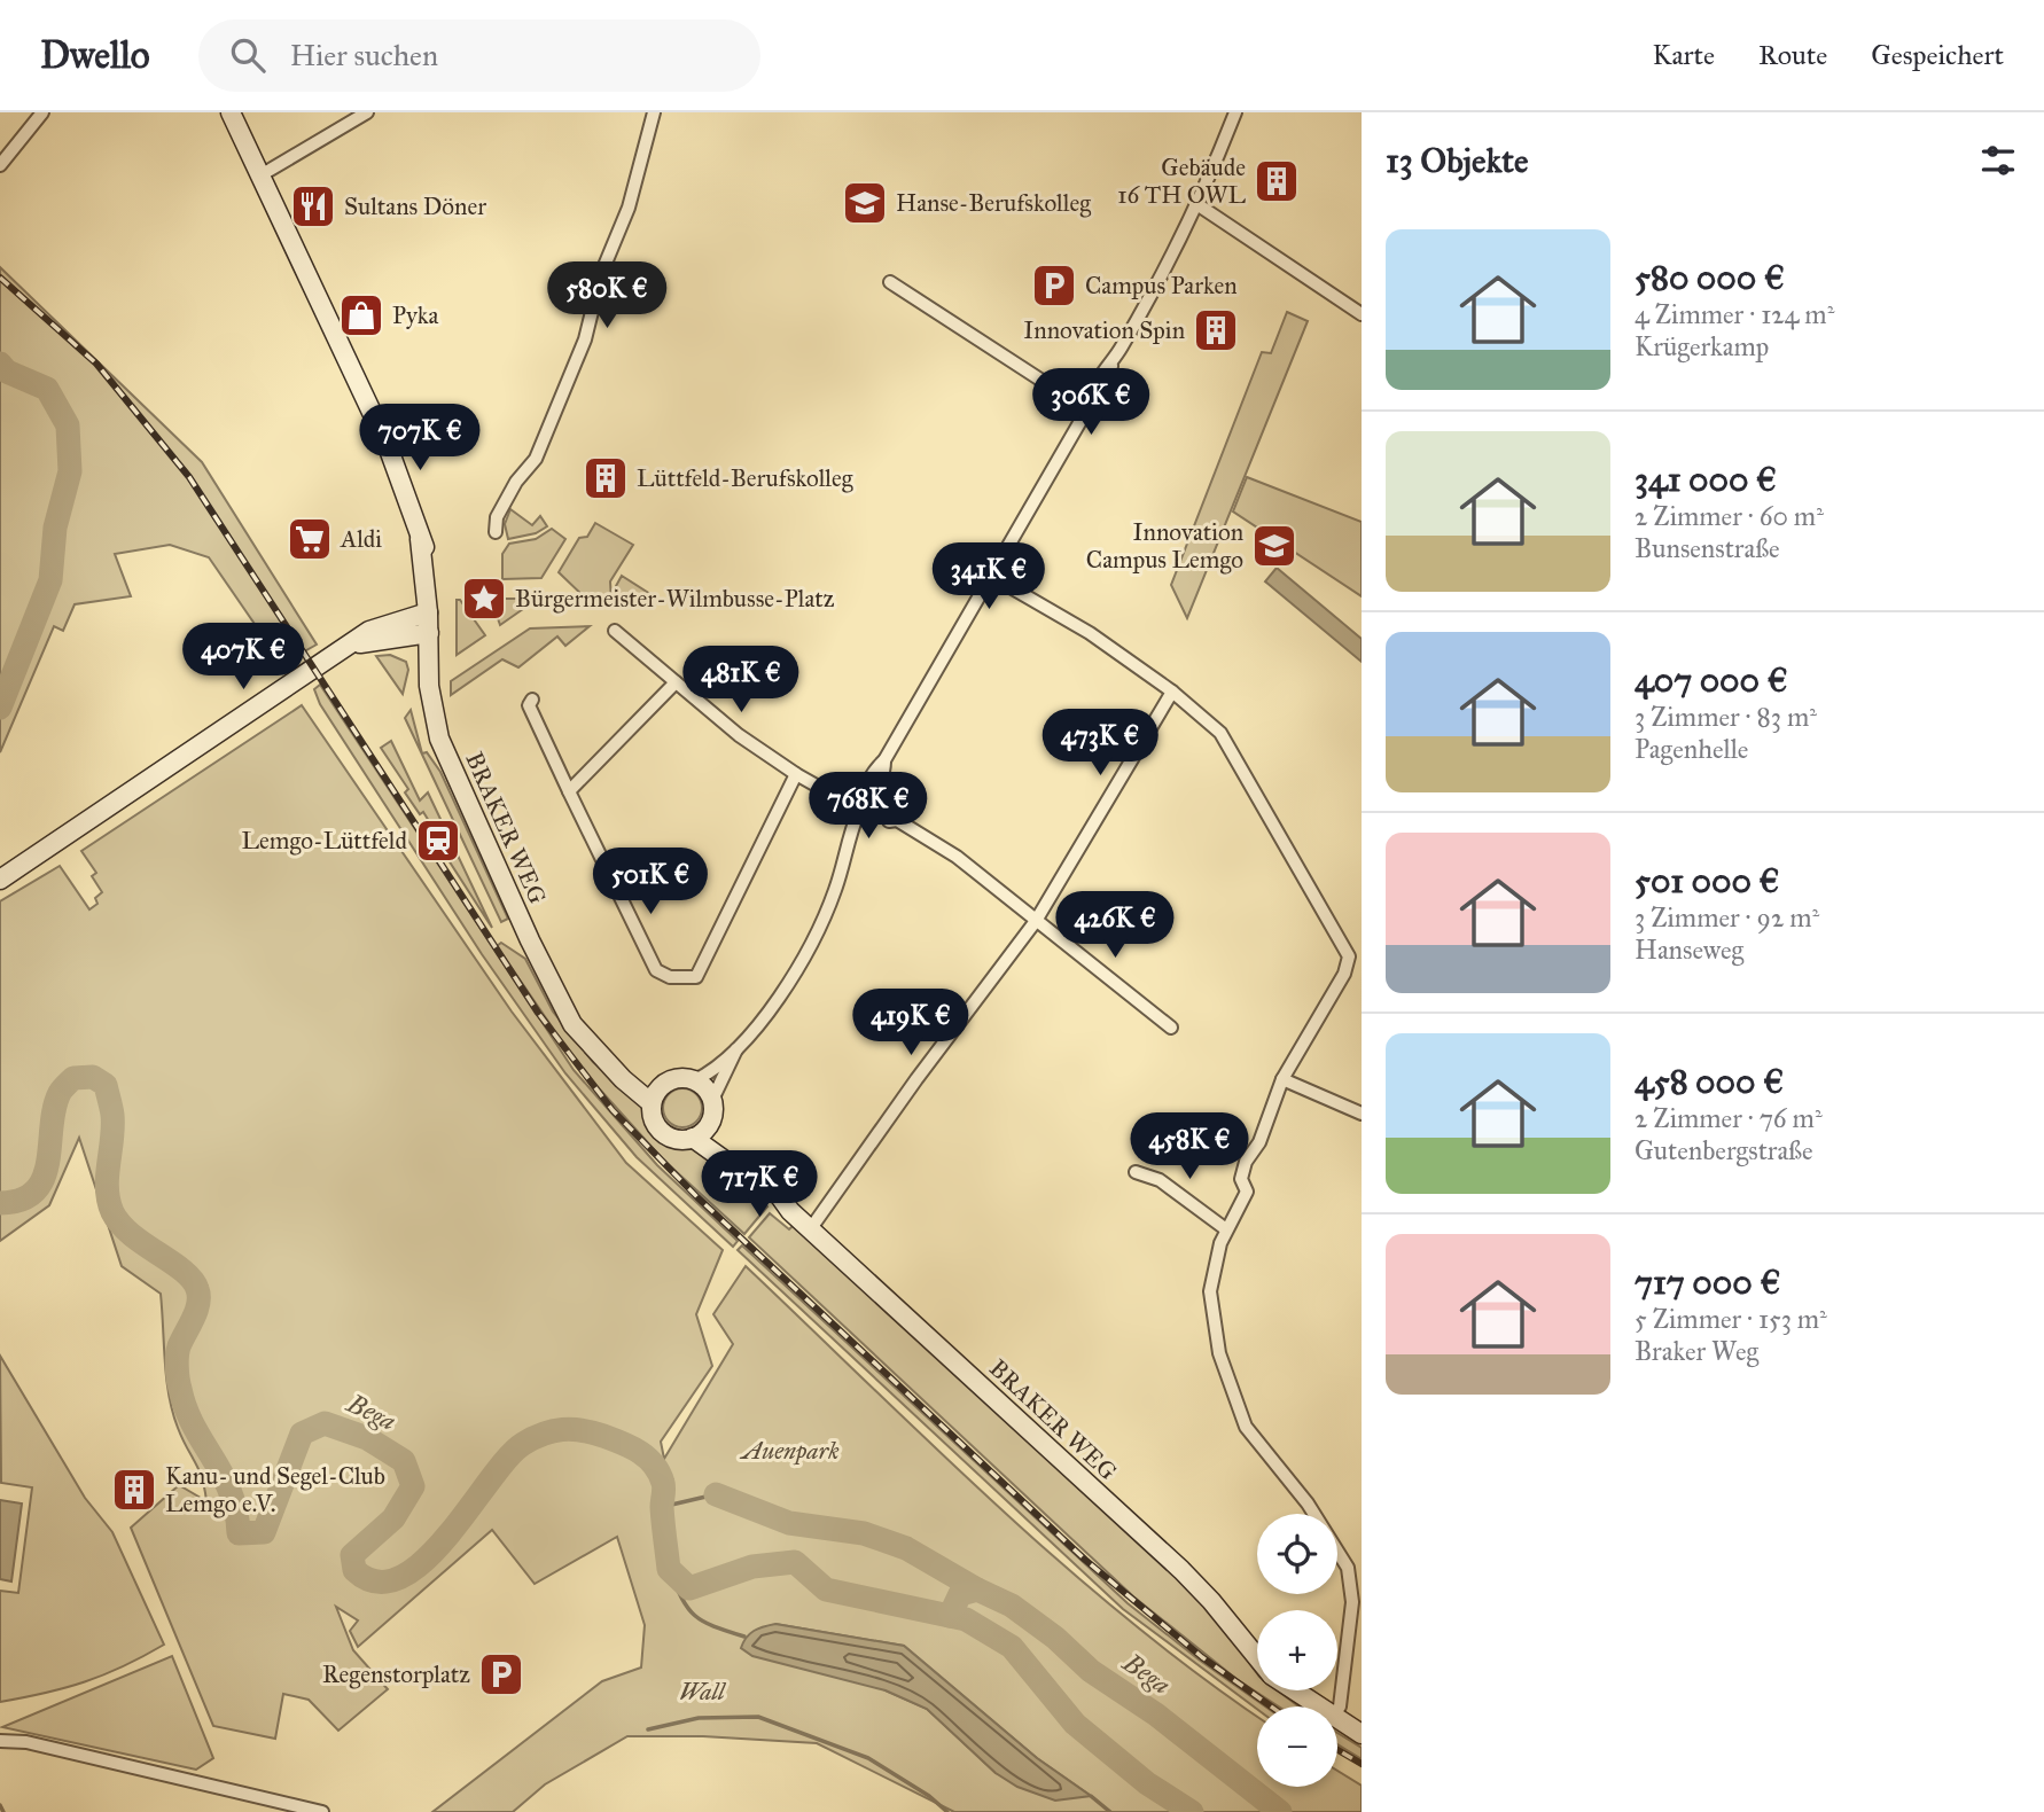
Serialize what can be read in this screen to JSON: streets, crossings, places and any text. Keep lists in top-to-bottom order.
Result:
{
  "streets": {
    "street": ["BRAKER WEG"]
  },
  "water": ["Bega"],
  "parks": ["Auenpark", "Wall"],
  "places": {
    "building": [
      "Gebäude 16 TH OWL",
      "Innovation Spin",
      "Lüttfeld-Berufskolleg",
      "Kanu- und Segel-Club Lemgo e.V."
    ],
    "school or university": ["Hanse-Berufskolleg", "Innovation Campus Lemgo"],
    "restaurant": ["Sultans Döner"],
    "parking": ["Campus Parken", "Regenstorplatz"],
    "shop": ["Pyka"],
    "supermarket": ["Aldi"],
    "place": ["Bürgermeister-Wilmbusse-Platz"],
    "station": ["Lemgo-Lüttfeld"]
  },
  "page": {
    "header": "Dwello",
    "search": "Hier suchen",
    "nav": ["Karte", "Route", "Gespeichert"],
    "heading": "13 Objekte",
    "list": [
      {
        "name": "580 000 €",
        "note": "4 Zimmer · 124 m² · Krügerkamp"
      },
      {
        "name": "341 000 €",
        "note": "2 Zimmer · 60 m² · Bunsenstraße"
      },
      {
        "name": "407 000 €",
        "note": "3 Zimmer · 83 m² · Pagenhelle"
      },
      {
        "name": "501 000 €",
        "note": "3 Zimmer · 92 m² · Hanseweg"
      },
      {
        "name": "458 000 €",
        "note": "2 Zimmer · 76 m² · Gutenbergstraße"
      },
      {
        "name": "717 000 €",
        "note": "5 Zimmer · 153 m² · Braker Weg"
      }
    ],
    "price": [
      "580K €",
      "306K €",
      "707K €",
      "341K €",
      "407K €",
      "481K €",
      "473K €",
      "768K €",
      "501K €",
      "426K €",
      "419K €",
      "458K €",
      "717K €"
    ],
    "map_buttons": ["+", "−"]
  }
}
